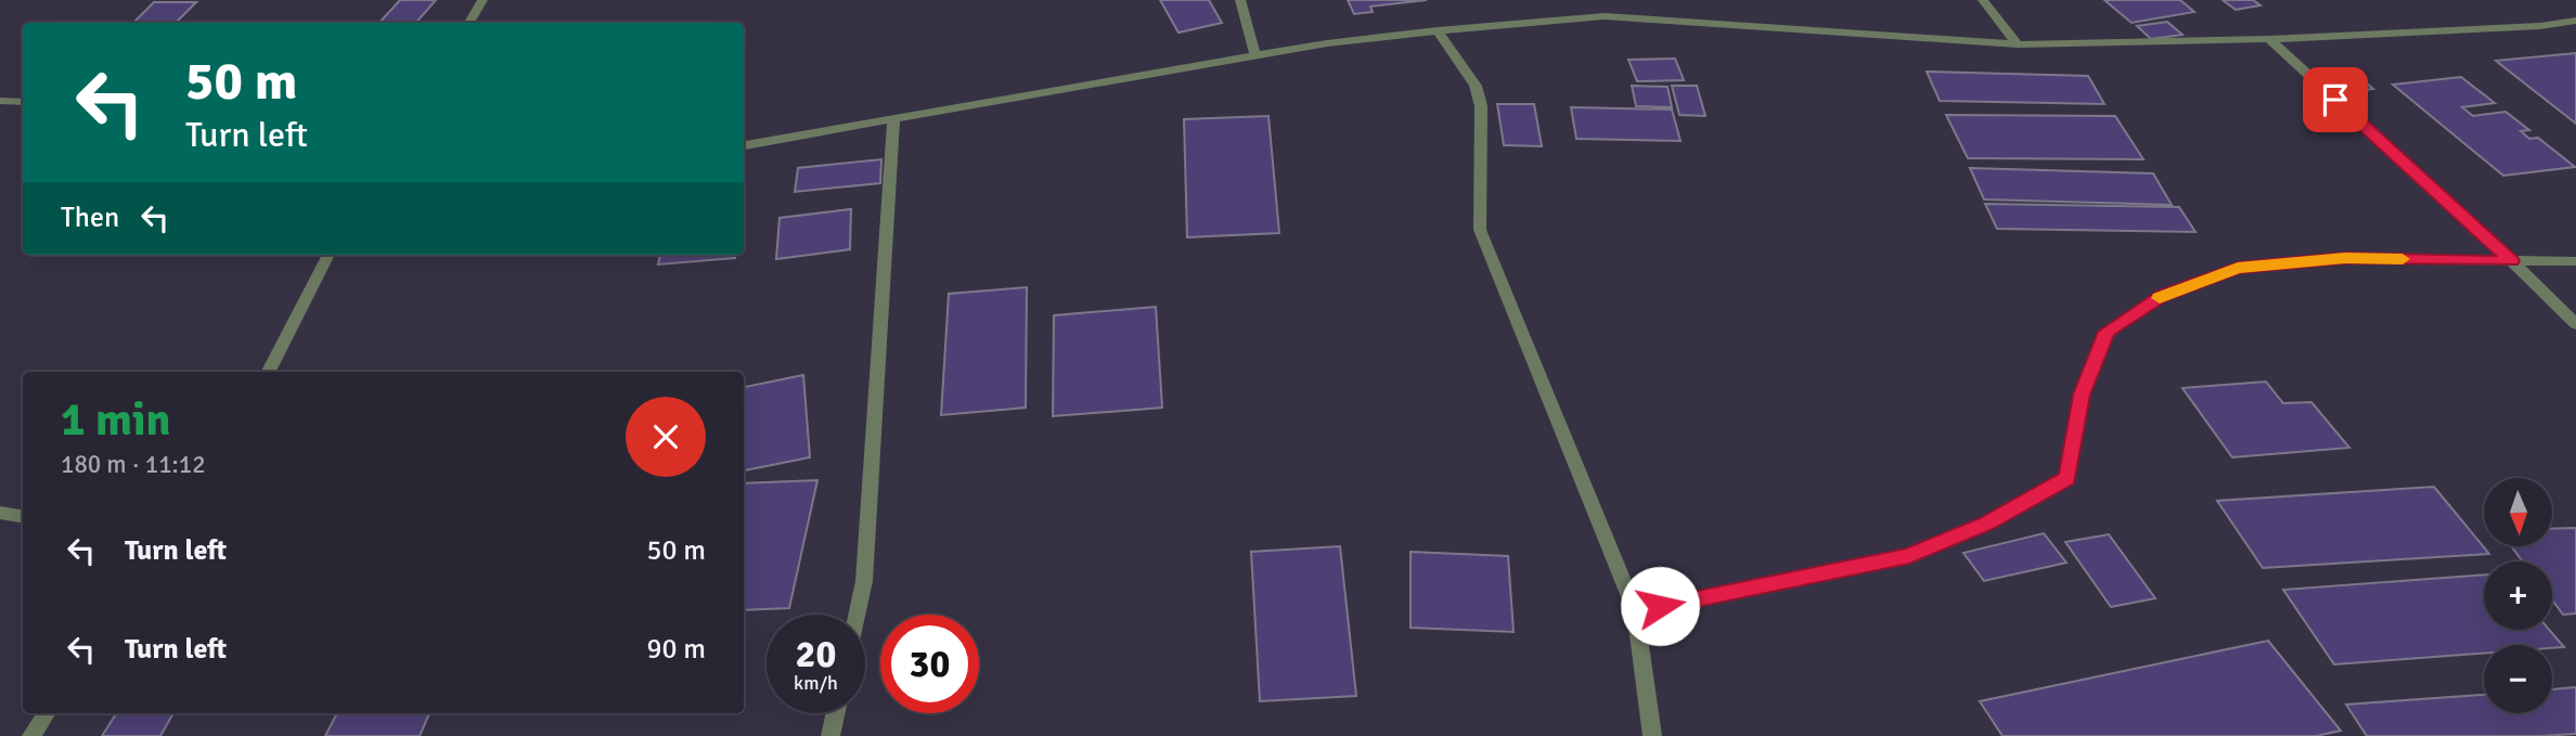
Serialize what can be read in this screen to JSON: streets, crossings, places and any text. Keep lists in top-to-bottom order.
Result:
{
  "north": "bottom",
  "page": {
    "turn": ["50 m", "Turn left"],
    "then": "Then",
    "heading": ["1 min", "180 m · 11:12"],
    "map_buttons": ["+", "−"],
    "list": [
      {
        "name": "Turn left",
        "value": "50 m"
      },
      {
        "name": "Turn left",
        "value": "90 m"
      }
    ],
    "speed": "20 km/h",
    "limit": "30"
  }
}
